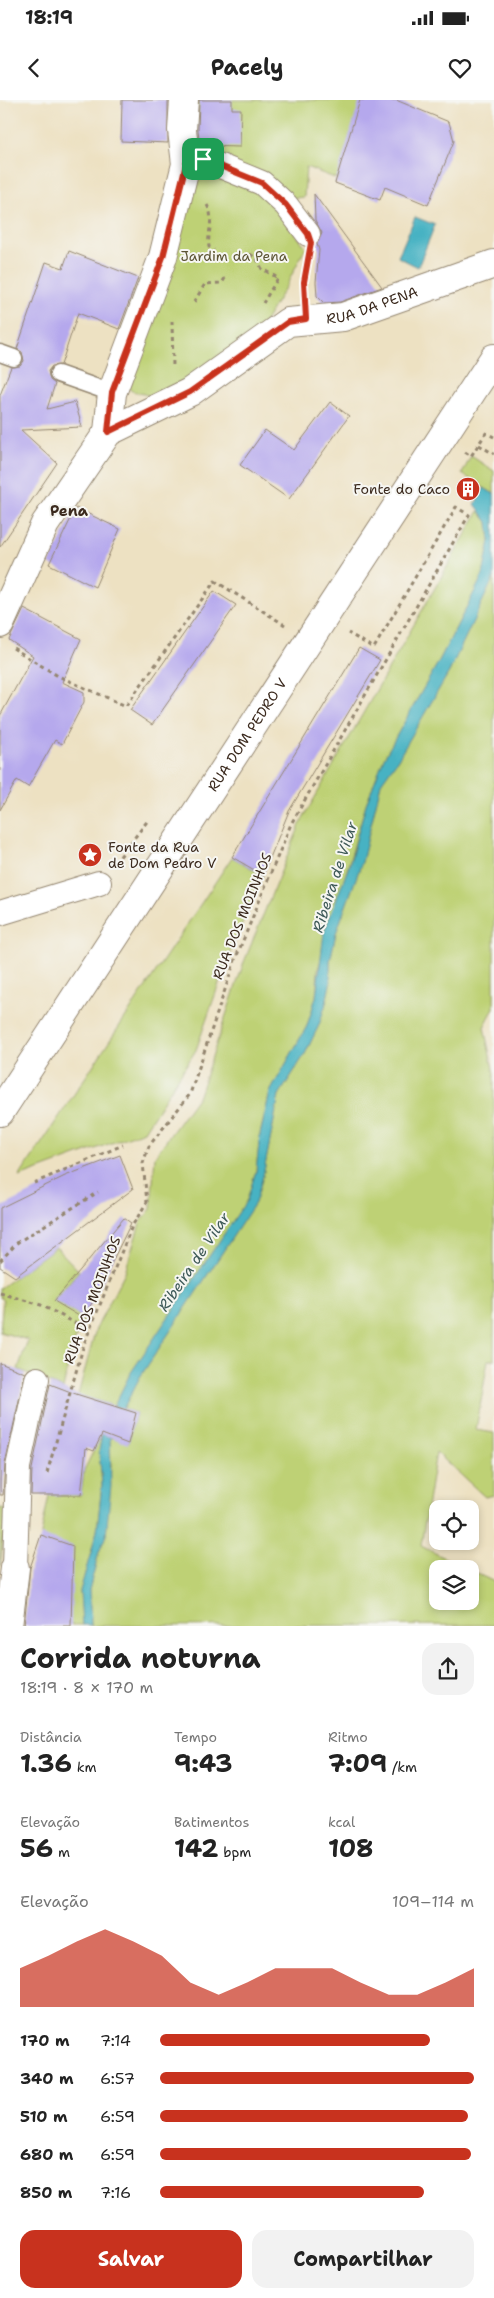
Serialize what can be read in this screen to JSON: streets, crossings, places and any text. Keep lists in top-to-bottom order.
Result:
{
  "streets": {
    "street": ["RUA DA PENA", "RUA DOM PEDRO V"],
    "path": ["RUA DOS MOINHOS"]
  },
  "crossings": [
    ["RUA DOM PEDRO V", "RUA DOS MOINHOS"]
  ],
  "districts": ["Pena"],
  "water": ["Ribeira de Vilar"],
  "parks": ["Jardim da Pena"],
  "places": {
    "building": ["Fonte do Caco"],
    "place": ["Fonte da Rua de Dom Pedro V"]
  },
  "page": {
    "status": "18:19",
    "header": "Pacely",
    "heading": ["Corrida noturna", "18:19 · 8 × 170 m"],
    "stats": [
      ["Distância", "1.36 km"],
      ["Tempo", "9:43"],
      ["Ritmo", "7:09 /km"],
      ["Elevação", "56 m"],
      ["Batimentos", "142 bpm"],
      ["kcal", "108"]
    ],
    "chart": ["Elevação", "109–114 m"],
    "list": [
      {
        "name": "170 m",
        "note": "7:14"
      },
      {
        "name": "340 m",
        "note": "6:57"
      },
      {
        "name": "510 m",
        "note": "6:59"
      },
      {
        "name": "680 m",
        "note": "6:59"
      },
      {
        "name": "850 m",
        "note": "7:16"
      }
    ],
    "buttons": ["Salvar", "Compartilhar"]
  }
}
